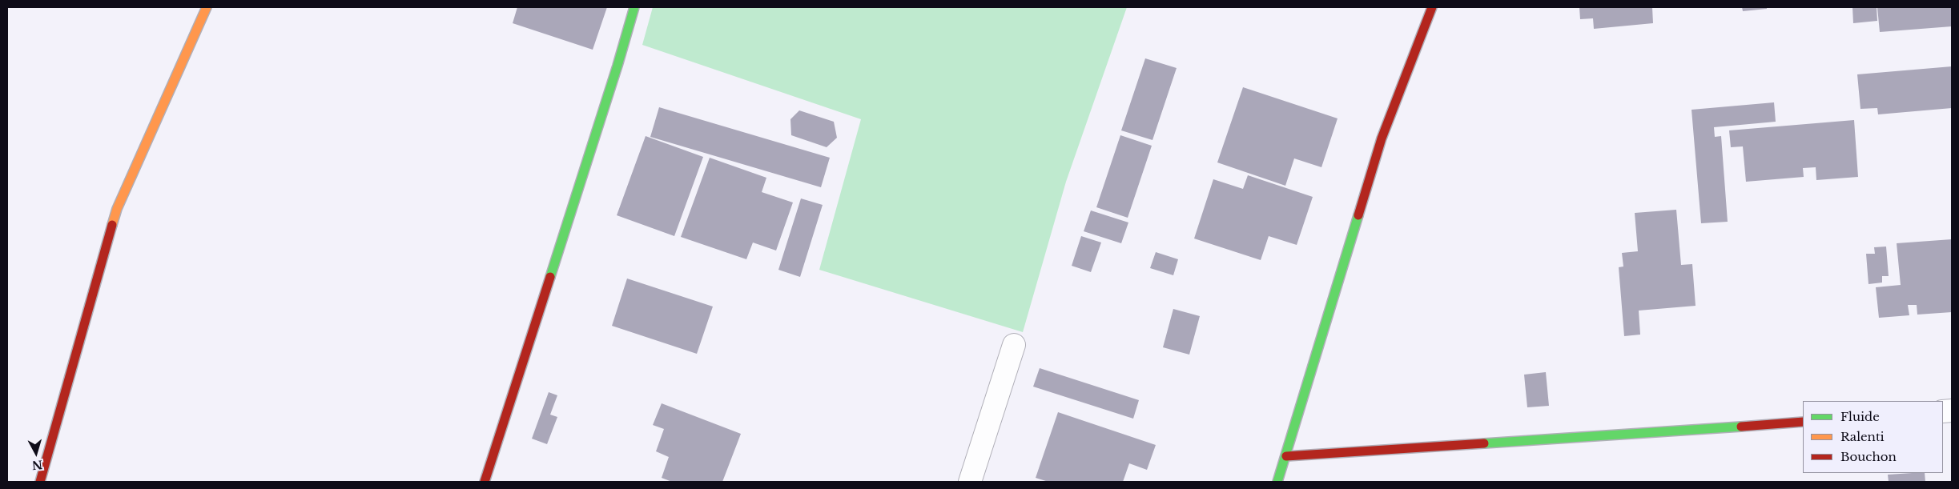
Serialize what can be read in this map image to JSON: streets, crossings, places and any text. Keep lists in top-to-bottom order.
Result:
{
  "legend": ["Fluide", "Ralenti", "Bouchon"],
  "north": "bottom"
}
